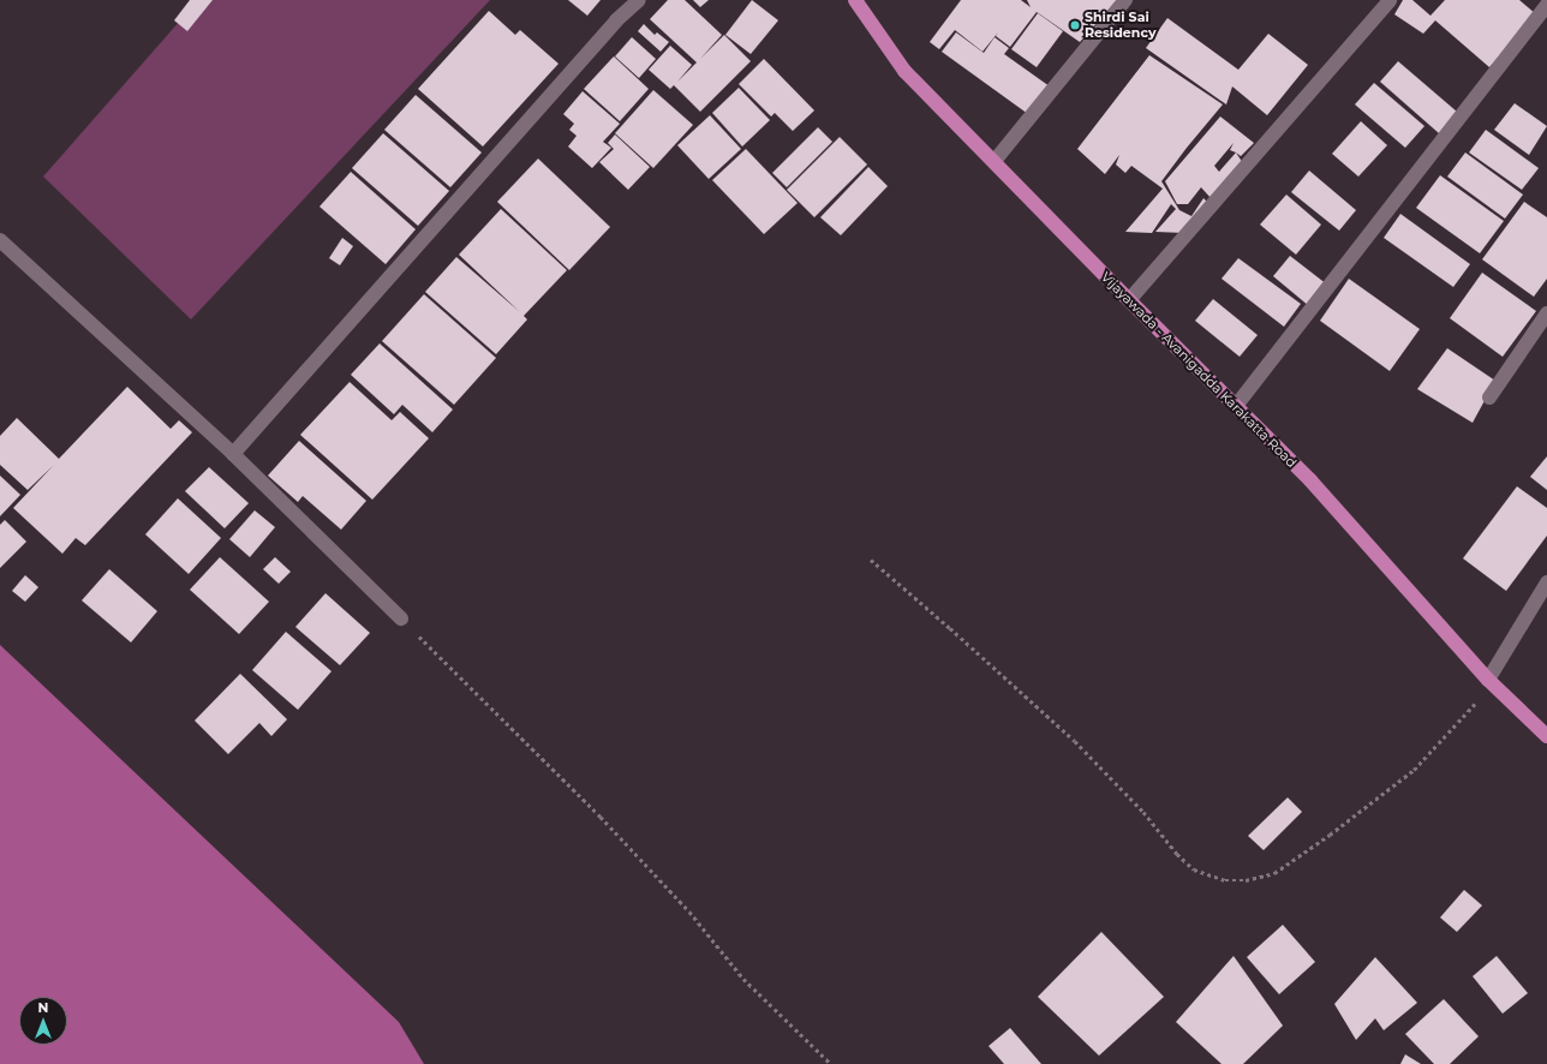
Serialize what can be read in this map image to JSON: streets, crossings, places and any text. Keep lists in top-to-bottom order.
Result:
{
  "streets": {
    "main road": ["Vijayawada - Avanigadda Karakatta Road"]
  },
  "places": ["Shirdi Sai Residency"],
  "north": "top"
}
